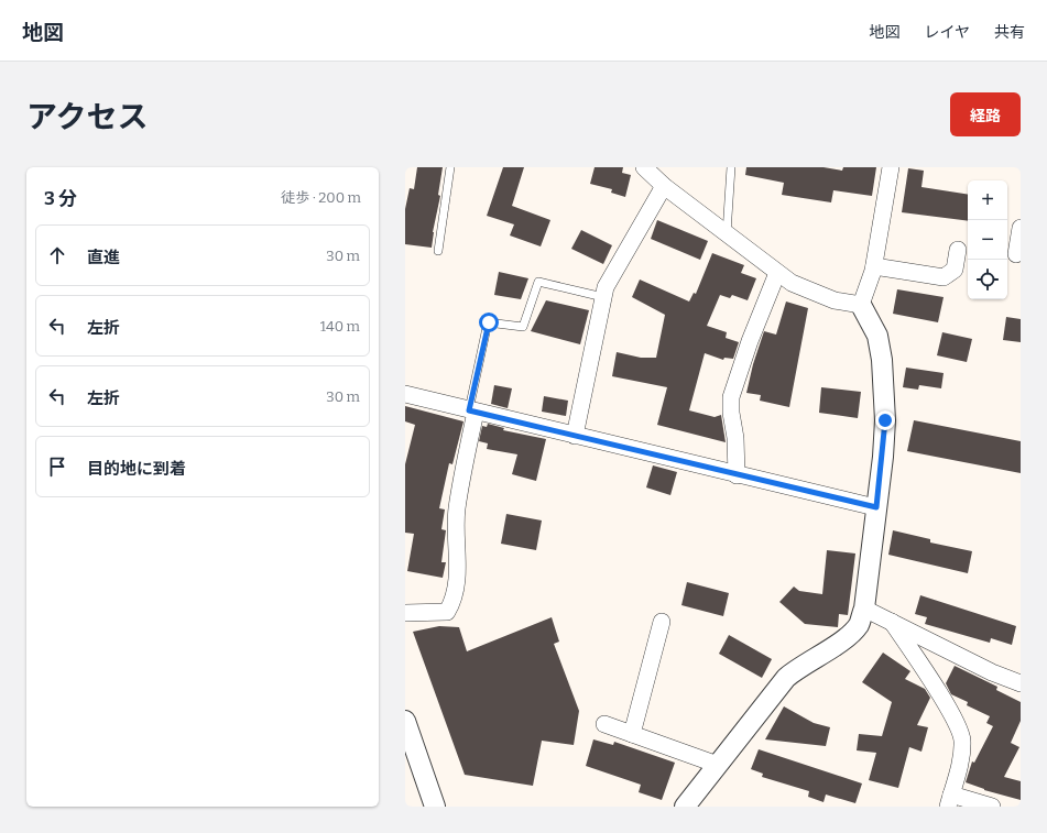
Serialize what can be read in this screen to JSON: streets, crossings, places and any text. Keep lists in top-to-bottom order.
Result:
{
  "page": {
    "header": "地図",
    "nav": ["地図", "レイヤ", "共有"],
    "title": "アクセス",
    "buttons": "経路",
    "heading": ["3 分", "徒歩 · 200 m"],
    "map_buttons": ["+", "−"],
    "list": [
      ["直進", "30 m"],
      ["左折", "140 m"],
      ["左折", "30 m"],
      "目的地に到着"
    ]
  }
}
